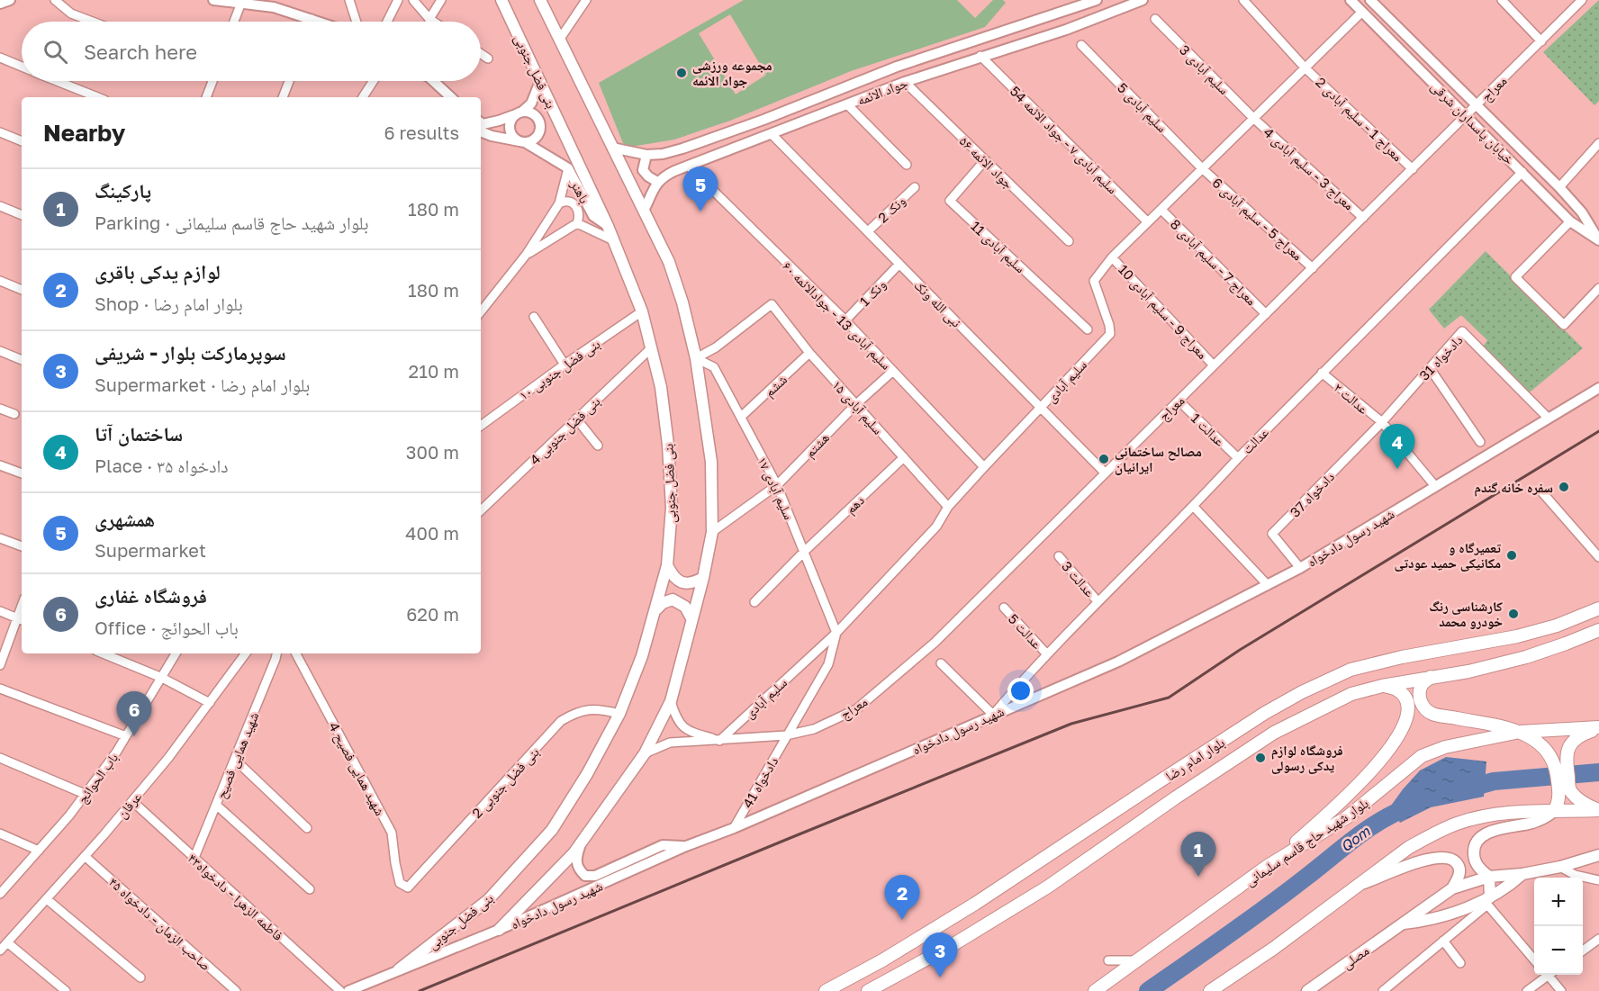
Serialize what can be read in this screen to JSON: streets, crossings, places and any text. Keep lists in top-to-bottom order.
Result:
{
  "streets": {
    "main road": [
      "بنی فضل جنوبی",
      "بلوار امام رضا",
      "بلوار شهید حاج قاسم سلیمانی",
      "مصلی"
    ],
    "street": [
      "سلیم آبادی 3",
      "معراج",
      "جواد الائمه",
      "سلیم آبادی 5",
      "معراج 1 - سلیم آبادی 2",
      "خیابان پاسداران شرقی",
      "سلیم آبادی ۷ - جواد الائمه 54",
      "جواد الائمه ۵۶",
      "معراج 3 - سلیم آبادی 4",
      "باهنر",
      "ونک 2",
      "معراج 5 - سلیم آبادی 6",
      "سلیم آبادی 11",
      "معراج 7 - سلیم آبادی 8",
      "ونک 1",
      "نبی الله ونک",
      "معراج 9 - سلیم آبادی 10",
      "سلیم آبادی 13 - جوادالائمه ۶۰",
      "دادخواه 31",
      "بنی فضل جنوبی ۱۰",
      "سلیم آبادی",
      "ششم",
      "عدالت ۲",
      "سلیم آبادی ۱۵",
      "عدالت 1",
      "بنی فضل جنوبی 4",
      "عدالت",
      "هشتم",
      "سلیم آبادی ۱۷",
      "دادخواه 37",
      "دهم",
      "شهید رسول دادخواه",
      "عدالت 3",
      "عدالت 5",
      "شهید همایی فصیح",
      "شهید همایی فصیح 4",
      "باب الحوائج",
      "بنی فضل جنوبی 2",
      "دادخواه 41",
      "عرفان",
      "فاطمه الزهرا - دادخواه۴۳",
      "صاحب الزمان - دادخواه ۴۵"
    ]
  },
  "crossings": [
    ["سلیم آبادی 3", "معراج 3 - سلیم آبادی 4"],
    ["سلیم آبادی 3", "سلیم آبادی"],
    ["بنی فضل جنوبی", "باهنر"],
    ["بنی فضل جنوبی", "بنی فضل جنوبی ۱۰"],
    ["بنی فضل جنوبی", "بنی فضل جنوبی 4"],
    ["بنی فضل جنوبی", "شهید رسول دادخواه"],
    ["بنی فضل جنوبی", "بنی فضل جنوبی 2"],
    ["معراج", "معراج 1 - سلیم آبادی 2"],
    ["معراج", "خیابان پاسداران شرقی"],
    ["معراج", "معراج 3 - سلیم آبادی 4"],
    ["معراج", "معراج 5 - سلیم آبادی 6"],
    ["معراج", "معراج 7 - سلیم آبادی 8"],
    ["معراج", "نبی الله ونک"],
    ["معراج", "معراج 9 - سلیم آبادی 10"],
    ["معراج", "سلیم آبادی"],
    ["معراج", "عدالت 1"],
    ["معراج", "دادخواه 41"],
    ["جواد الائمه", "سلیم آبادی ۷ - جواد الائمه 54"],
    ["جواد الائمه", "جواد الائمه ۵۶"],
    ["جواد الائمه", "نبی الله ونک"],
    ["جواد الائمه", "سلیم آبادی 13 - جوادالائمه ۶۰"],
    ["سلیم آبادی 5", "معراج 5 - سلیم آبادی 6"],
    ["سلیم آبادی 5", "سلیم آبادی"],
    ["معراج 1 - سلیم آبادی 2", "سلیم آبادی"],
    ["خیابان پاسداران شرقی", "سلیم آبادی"],
    ["خیابان پاسداران شرقی", "عدالت"],
    ["سلیم آبادی ۷ - جواد الائمه 54", "سلیم آبادی"],
    ["جواد الائمه ۵۶", "سلیم آبادی 11"],
    ["معراج 3 - سلیم آبادی 4", "سلیم آبادی"],
    ["ونک 2", "نبی الله ونک"],
    ["معراج 5 - سلیم آبادی 6", "سلیم آبادی"],
    ["معراج 7 - سلیم آبادی 8", "سلیم آبادی"],
    ["ونک 1", "نبی الله ونک"],
    ["ونک 1", "سلیم آبادی 13 - جوادالائمه ۶۰"],
    ["نبی الله ونک", "سلیم آبادی"],
    ["معراج 9 - سلیم آبادی 10", "سلیم آبادی"],
    ["سلیم آبادی 13 - جوادالائمه ۶۰", "سلیم آبادی"],
    ["سلیم آبادی 13 - جوادالائمه ۶۰", "هشتم"],
    ["دادخواه 31", "عدالت ۲"],
    ["دادخواه 31", "دادخواه 37"],
    ["دادخواه 31", "شهید رسول دادخواه"],
    ["سلیم آبادی", "سلیم آبادی ۱۵"],
    ["سلیم آبادی", "سلیم آبادی ۱۷"],
    ["سلیم آبادی", "دادخواه 41"],
    ["ششم", "سلیم آبادی ۱۵"],
    ["ششم", "سلیم آبادی ۱۷"],
    ["عدالت ۲", "عدالت"],
    ["عدالت ۲", "دادخواه 37"],
    ["عدالت ۲", "شهید رسول دادخواه"],
    ["سلیم آبادی ۱۵", "هشتم"],
    ["سلیم آبادی ۱۵", "سلیم آبادی ۱۷"],
    ["سلیم آبادی ۱۵", "دهم"],
    ["عدالت 1", "عدالت"],
    ["عدالت", "شهید رسول دادخواه"],
    ["عدالت", "عدالت 3"],
    ["عدالت", "عدالت 5"],
    ["هشتم", "سلیم آبادی ۱۷"],
    ["سلیم آبادی ۱۷", "دهم"],
    ["سلیم آبادی ۱۷", "دادخواه 41"],
    ["دادخواه 37", "شهید رسول دادخواه"],
    ["شهید رسول دادخواه", "دادخواه 41"],
    ["شهید همایی فصیح", "فاطمه الزهرا - دادخواه۴۳"],
    ["شهید همایی فصیح 4", "بنی فضل جنوبی 2"],
    ["عرفان", "فاطمه الزهرا - دادخواه۴۳"],
    ["عرفان", "صاحب الزمان - دادخواه ۴۵"]
  ],
  "water": ["Qom"],
  "places": [
    "مجموعه ورزشی جواد الائمه",
    "مصالح ساختمانی ایرانیان",
    "سفره خانه گندم",
    "تعمیرگاه و مکانیکی حمید عودتی",
    "کارشناسی رنگ خودرو محمد",
    "فروشگاه لوازم یدکی رسولی"
  ],
  "page": {
    "search": "Search here",
    "heading": ["Nearby", "6 results"],
    "pins": [
      "5",
      "4",
      "6",
      "1",
      "2",
      "3"
    ],
    "list": [
      {
        "mark": "1",
        "name": "پارکینگ",
        "note": "Parking · بلوار شهید حاج قاسم سلیمانی",
        "value": "180 m"
      },
      {
        "mark": "2",
        "name": "لوازم یدکی باقری",
        "note": "Shop · بلوار امام رضا",
        "value": "180 m"
      },
      {
        "mark": "3",
        "name": "سوپرمارکت بلوار - شریفی",
        "note": "Supermarket · بلوار امام رضا",
        "value": "210 m"
      },
      {
        "mark": "4",
        "name": "ساختمان آتا",
        "note": "Place · دادخواه ۳۵",
        "value": "300 m"
      },
      {
        "mark": "5",
        "name": "همشهری",
        "note": "Supermarket",
        "value": "400 m"
      },
      {
        "mark": "6",
        "name": "فروشگاه غفاری",
        "note": "Office · باب الحوائج",
        "value": "620 m"
      }
    ],
    "map_buttons": ["+", "−"]
  }
}
